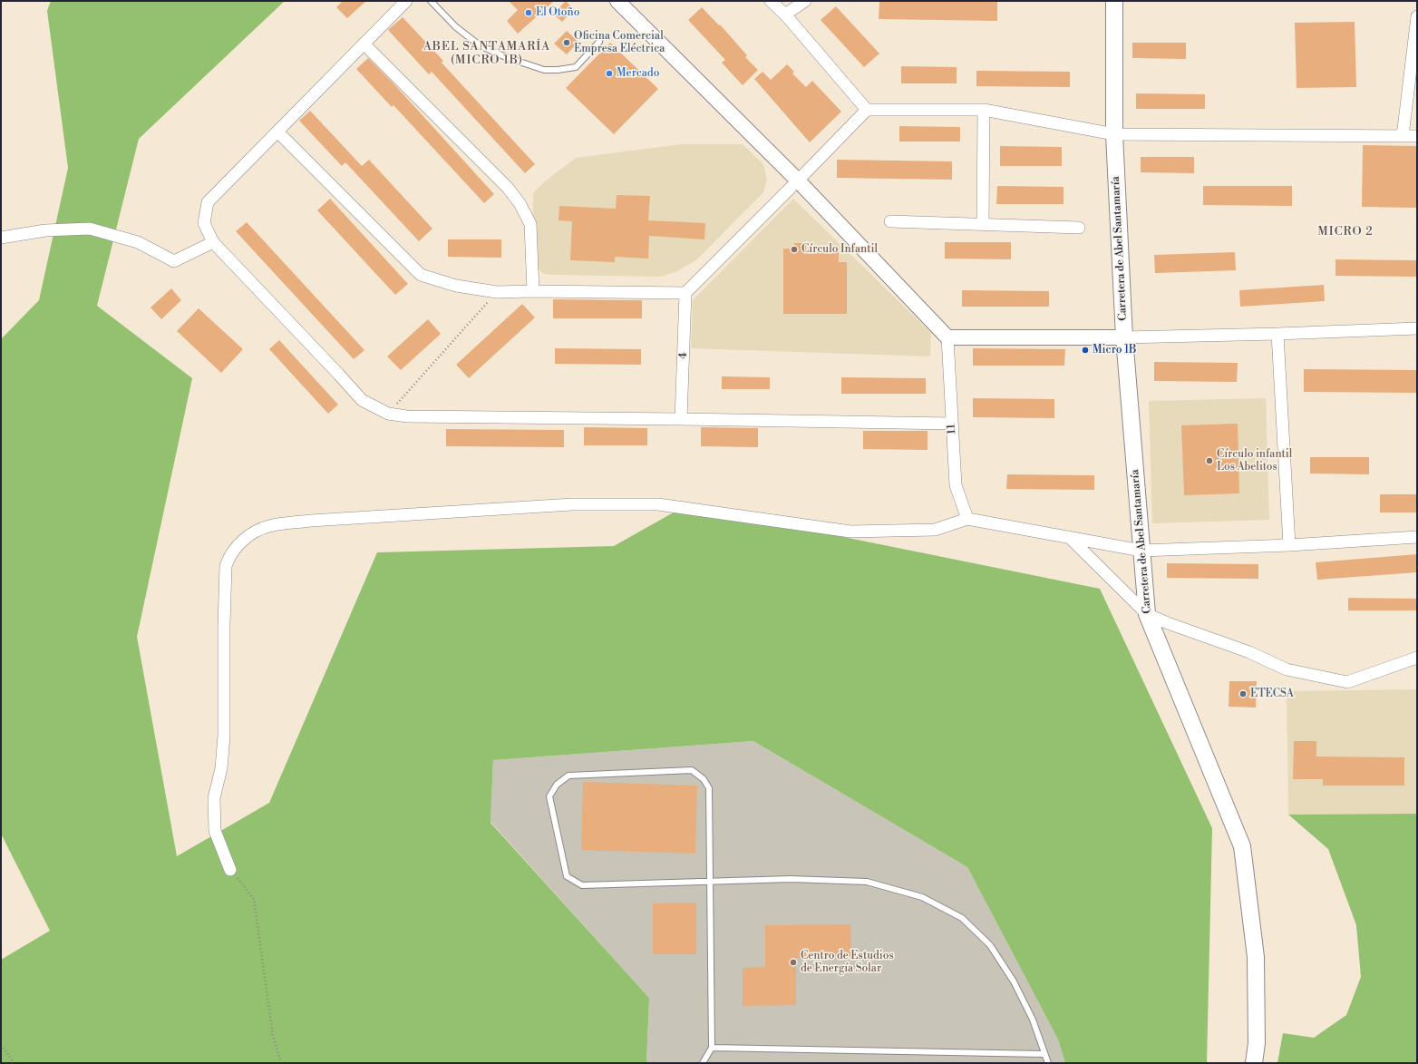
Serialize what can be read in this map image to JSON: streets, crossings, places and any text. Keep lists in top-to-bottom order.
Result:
{
  "streets": {
    "main road": ["Carretera de Abel Santamaría"],
    "street": ["4", "11"]
  },
  "districts": ["ABEL SANTAMARÍA (MICRO 1B)", "MICRO 2"],
  "places": [
    "El Otoño",
    "Oficina Comercial Empresa Eléctrica",
    "Mercado",
    "Círculo Infantil",
    "Micro 1B",
    "Círculo infantil Los Abelitos",
    "ETECSA",
    "Centro de Estudios de Energía Solar"
  ]
}
